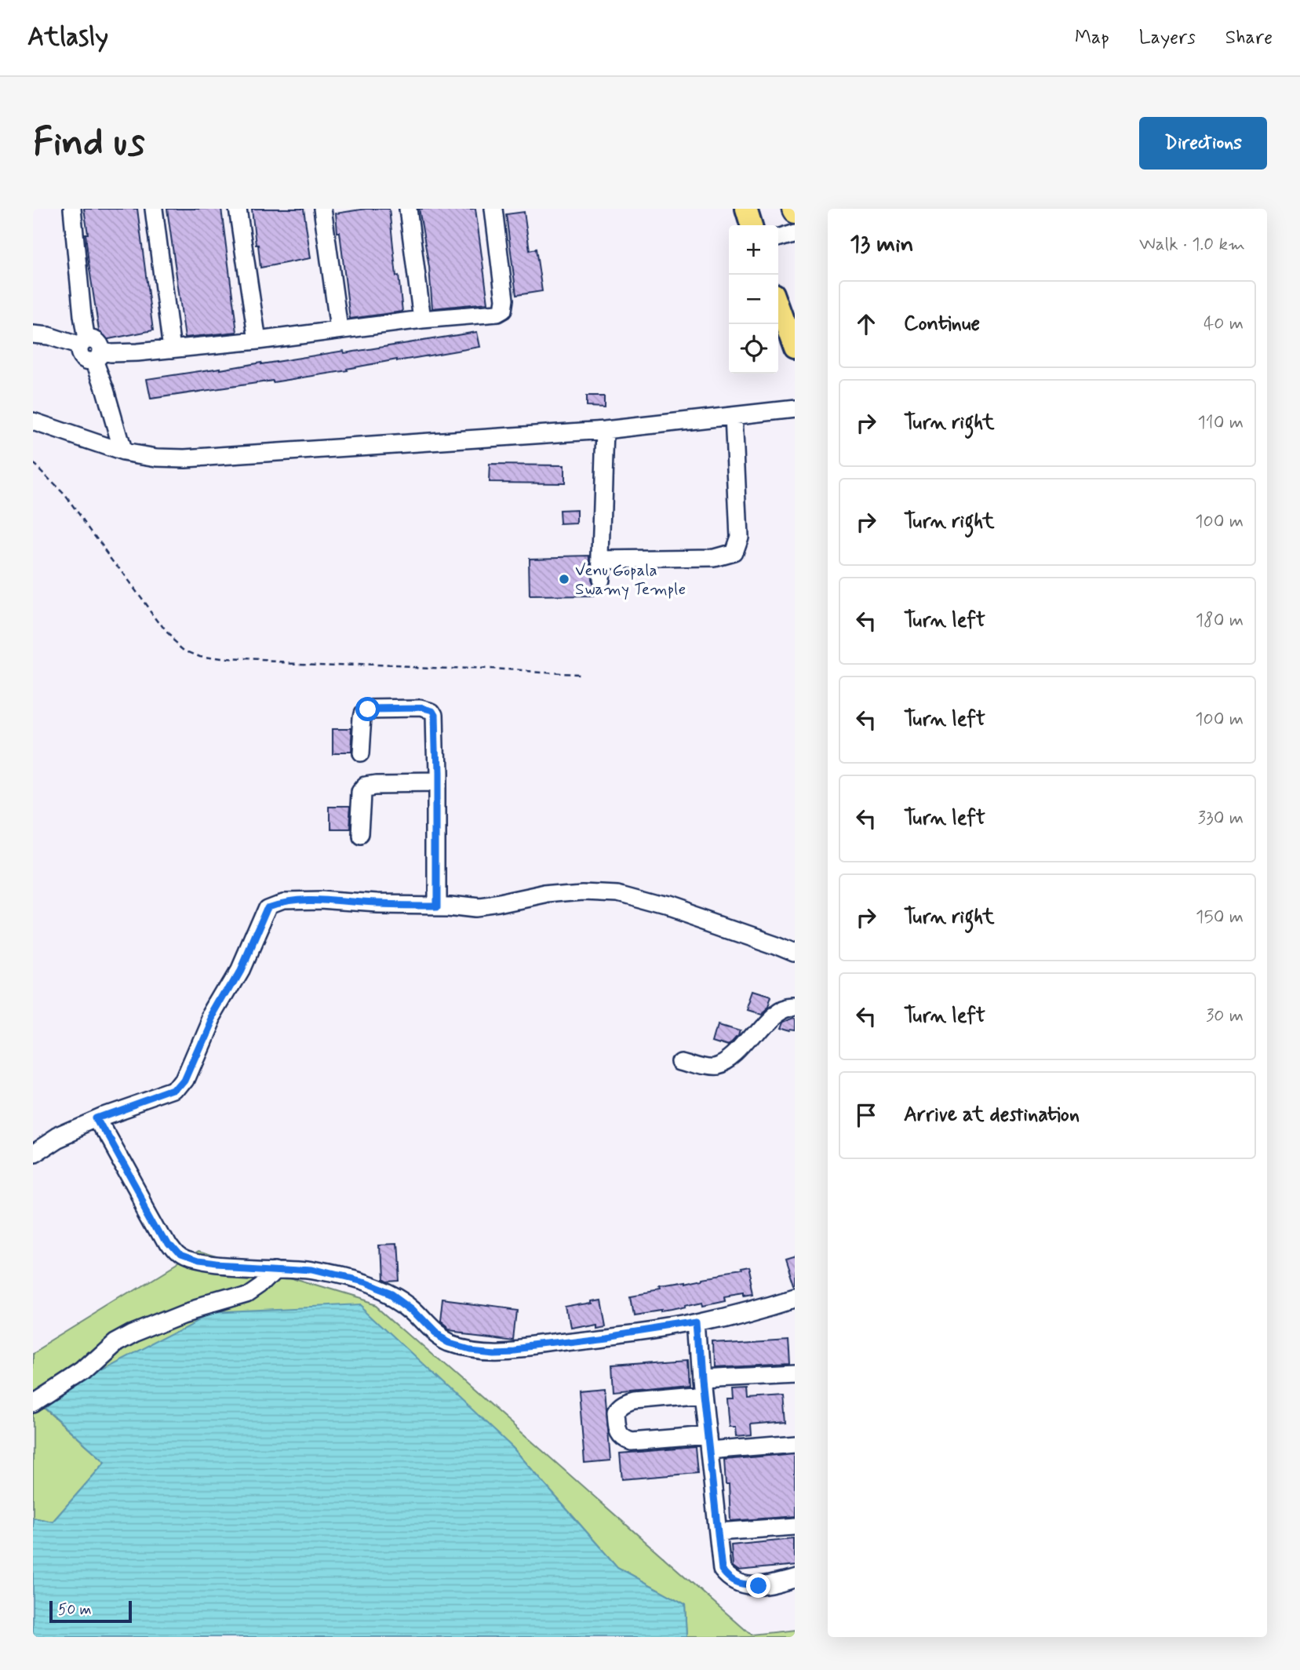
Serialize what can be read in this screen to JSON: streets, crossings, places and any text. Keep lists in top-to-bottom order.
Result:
{
  "places": ["Venu Gopala Swamy Temple"],
  "scale_bar": "50 m",
  "page": {
    "header": "Atlasly",
    "nav": ["Map", "Layers", "Share"],
    "buttons": "Directions",
    "title": "Find us",
    "heading": ["13 min", "Walk · 1.0 km"],
    "map_buttons": ["+", "−"],
    "list": [
      ["Continue", "40 m"],
      ["Turn right", "110 m"],
      ["Turn right", "100 m"],
      ["Turn left", "180 m"],
      ["Turn left", "100 m"],
      ["Turn left", "330 m"],
      ["Turn right", "150 m"],
      ["Turn left", "30 m"],
      "Arrive at destination"
    ],
    "scale": "50 m"
  }
}
